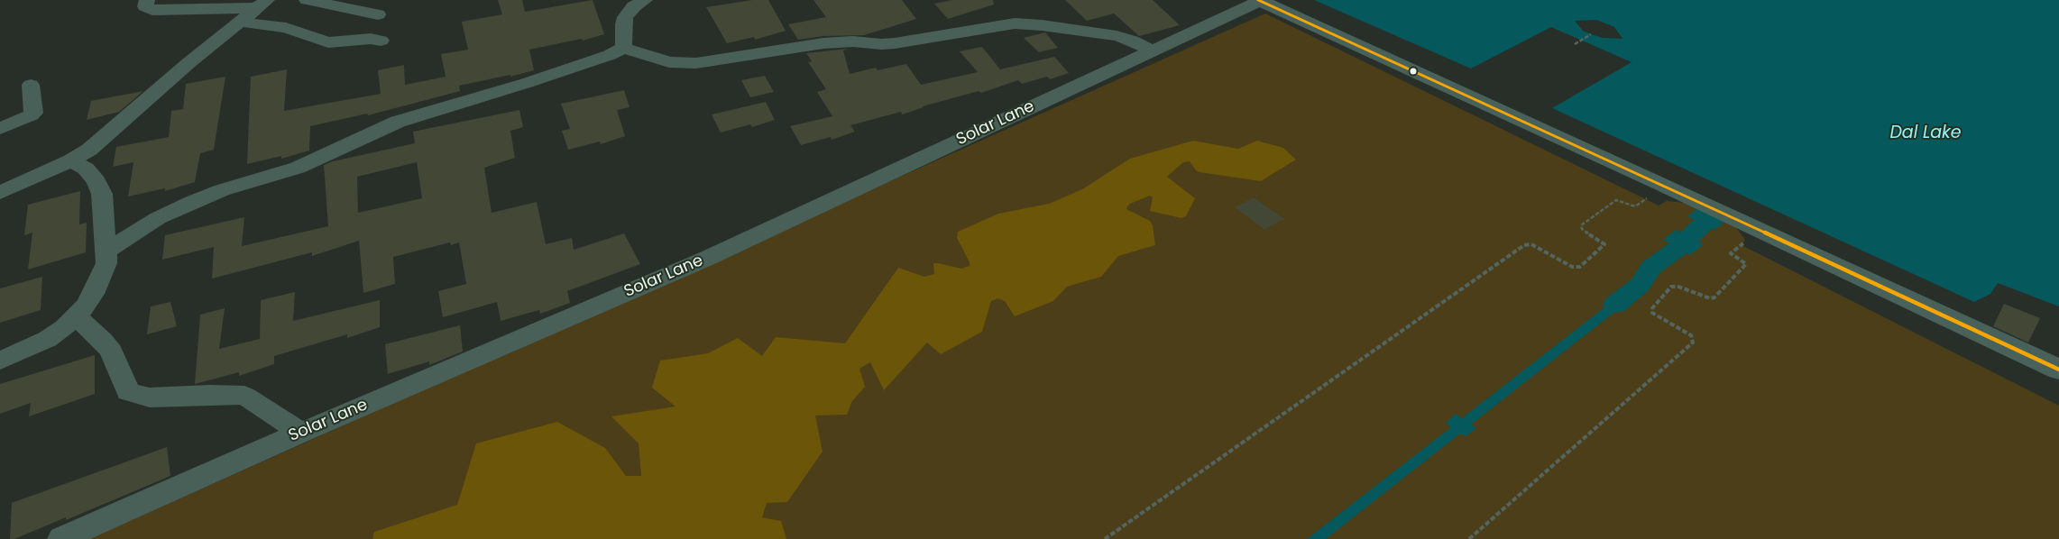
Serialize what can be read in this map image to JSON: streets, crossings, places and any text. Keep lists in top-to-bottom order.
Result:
{
  "streets": {
    "street": ["Solar Lane"]
  },
  "water": ["Dal Lake"]
}
